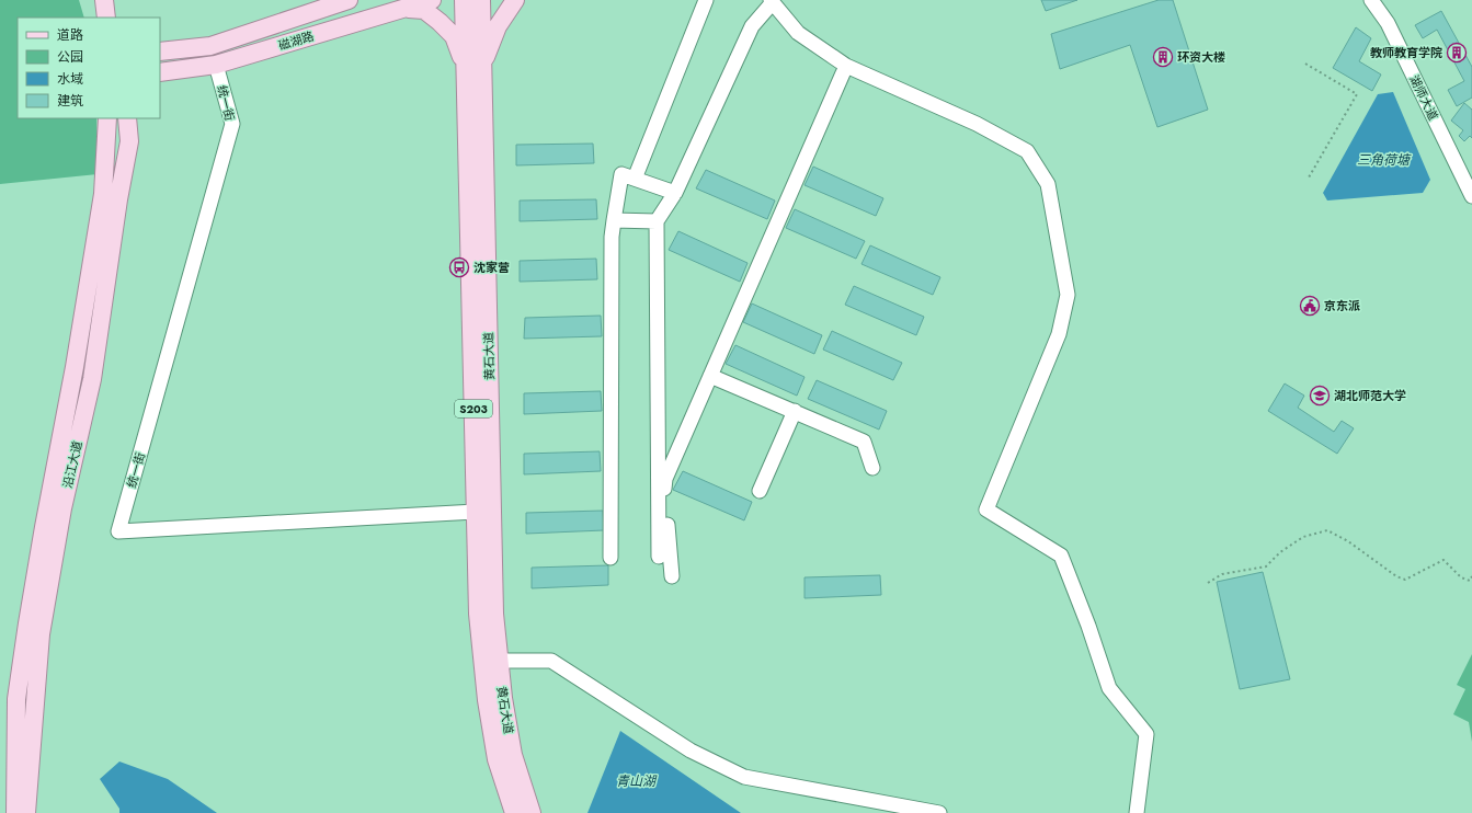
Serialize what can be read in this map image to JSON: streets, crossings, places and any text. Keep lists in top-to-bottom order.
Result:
{
  "streets": {
    "main road": [
      "磁湖路",
      "黄石大道",
      "S203",
      "沿江大道"
    ],
    "street": ["湖师大道", "统一街"]
  },
  "crossings": [
    ["磁湖路", "统一街"],
    ["统一街", "黄石大道"]
  ],
  "water": ["三角荷塘", "青山湖"],
  "places": {
    "building": ["教师教育学院", "环资大楼"],
    "bus stop": ["沈家营"],
    "public building": ["京东派"],
    "school or university": ["湖北师范大学"]
  },
  "legend": [
    "道路",
    "公园",
    "水域",
    "建筑"
  ]
}
